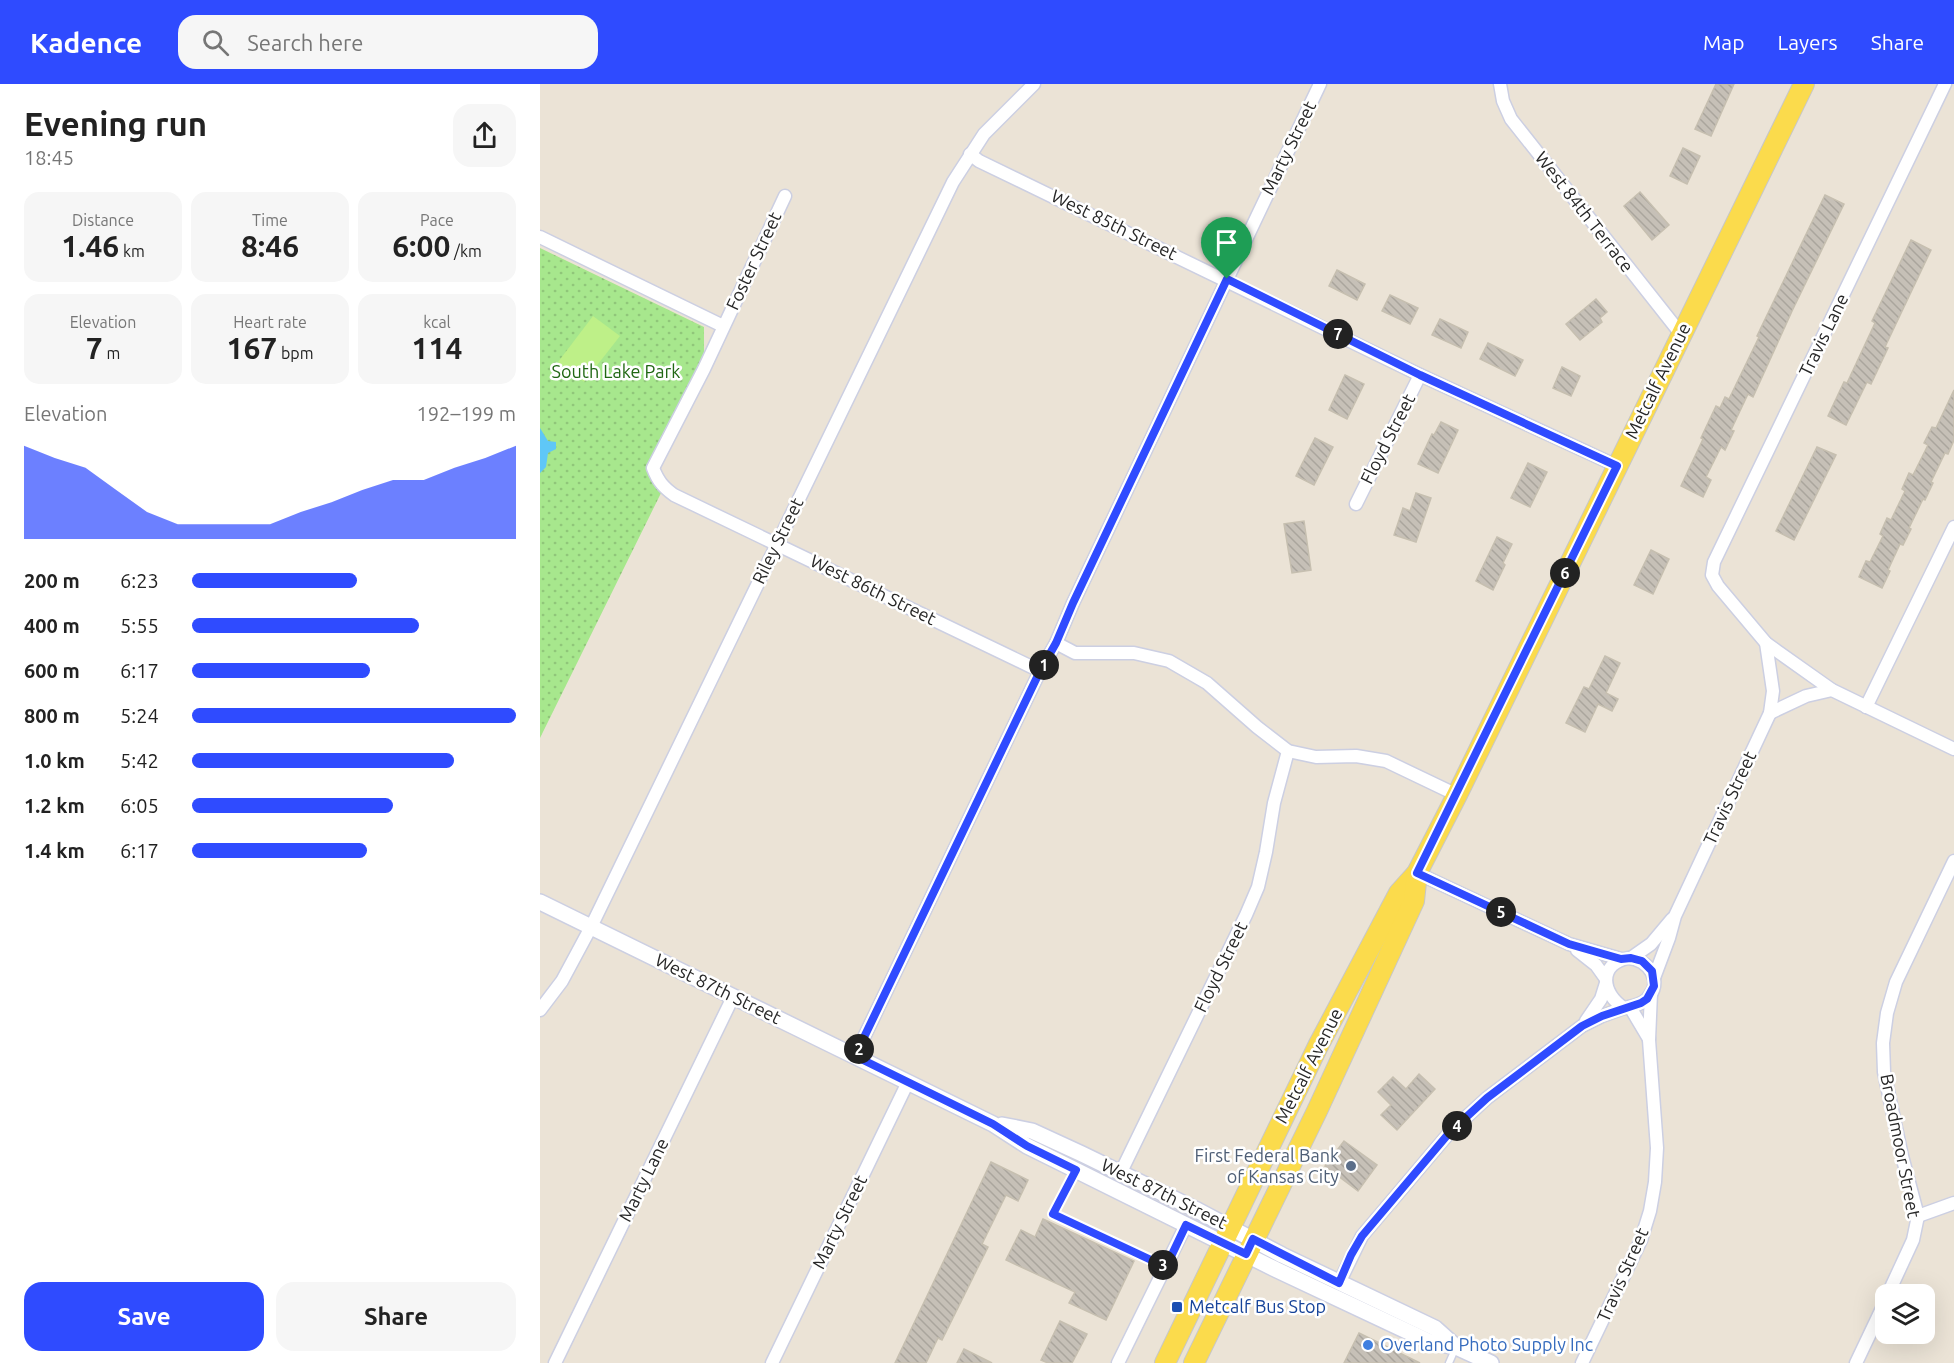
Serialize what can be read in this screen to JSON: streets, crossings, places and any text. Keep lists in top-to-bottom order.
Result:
{
  "streets": {
    "main road": ["Metcalf Avenue"],
    "street": [
      "Marty Street",
      "West 84th Terrace",
      "West 85th Street",
      "Foster Street",
      "Travis Lane",
      "Floyd Street",
      "Riley Street",
      "West 86th Street",
      "Travis Street",
      "West 87th Street",
      "Broadmoor Street",
      "Marty Lane"
    ]
  },
  "crossings": [
    ["Marty Street", "West 85th Street"],
    ["Marty Street", "West 86th Street"],
    ["Marty Street", "West 87th Street"],
    ["West 84th Terrace", "Metcalf Avenue"],
    ["West 85th Street", "Metcalf Avenue"],
    ["West 85th Street", "Floyd Street"],
    ["West 85th Street", "Riley Street"],
    ["Foster Street", "West 86th Street"],
    ["Travis Lane", "Travis Street"],
    ["Metcalf Avenue", "West 87th Street"],
    ["Floyd Street", "West 87th Street"],
    ["Riley Street", "West 86th Street"],
    ["Riley Street", "West 87th Street"],
    ["West 87th Street", "Marty Lane"]
  ],
  "parks": ["South Lake Park"],
  "places": {
    "other": ["First Federal Bank of Kansas City", "Overland Photo Supply Inc"],
    "transit": ["Metcalf Bus Stop"]
  },
  "page": {
    "header": "Kadence",
    "search": "Search here",
    "nav": ["Map", "Layers", "Share"],
    "heading": ["Evening run", "18:45"],
    "stats": [
      ["Distance", "1.46 km"],
      ["Time", "8:46"],
      ["Pace", "6:00 /km"],
      ["Elevation", "7 m"],
      ["Heart rate", "167 bpm"],
      ["kcal", "114"]
    ],
    "pins": [
      "7",
      "6",
      "1",
      "5",
      "2",
      "4",
      "3"
    ],
    "chart": ["Elevation", "192–199 m"],
    "list": [
      {
        "name": "200 m",
        "note": "6:23"
      },
      {
        "name": "400 m",
        "note": "5:55"
      },
      {
        "name": "600 m",
        "note": "6:17"
      },
      {
        "name": "800 m",
        "note": "5:24"
      },
      {
        "name": "1.0 km",
        "note": "5:42"
      },
      {
        "name": "1.2 km",
        "note": "6:05"
      },
      {
        "name": "1.4 km",
        "note": "6:17"
      }
    ],
    "buttons": ["Save", "Share"]
  }
}
